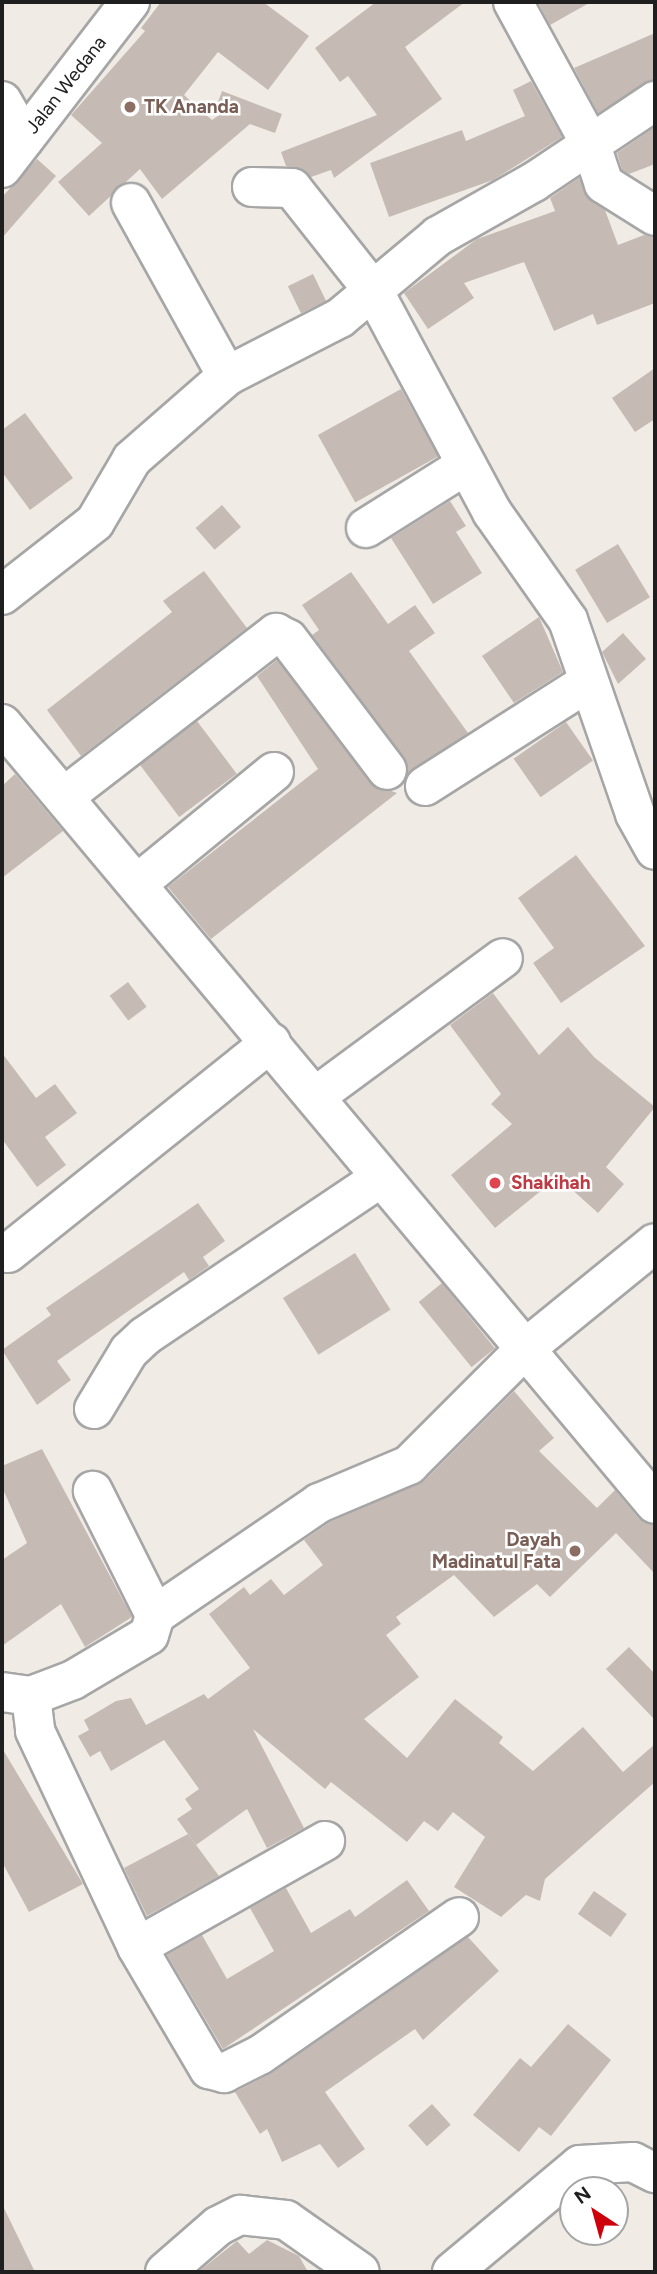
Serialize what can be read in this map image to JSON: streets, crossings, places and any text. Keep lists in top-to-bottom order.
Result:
{
  "streets": {
    "street": ["Jalan Wedana"]
  },
  "places": ["TK Ananda", "Shakihah", "Dayah Madinatul Fata"],
  "north": "top left"
}
